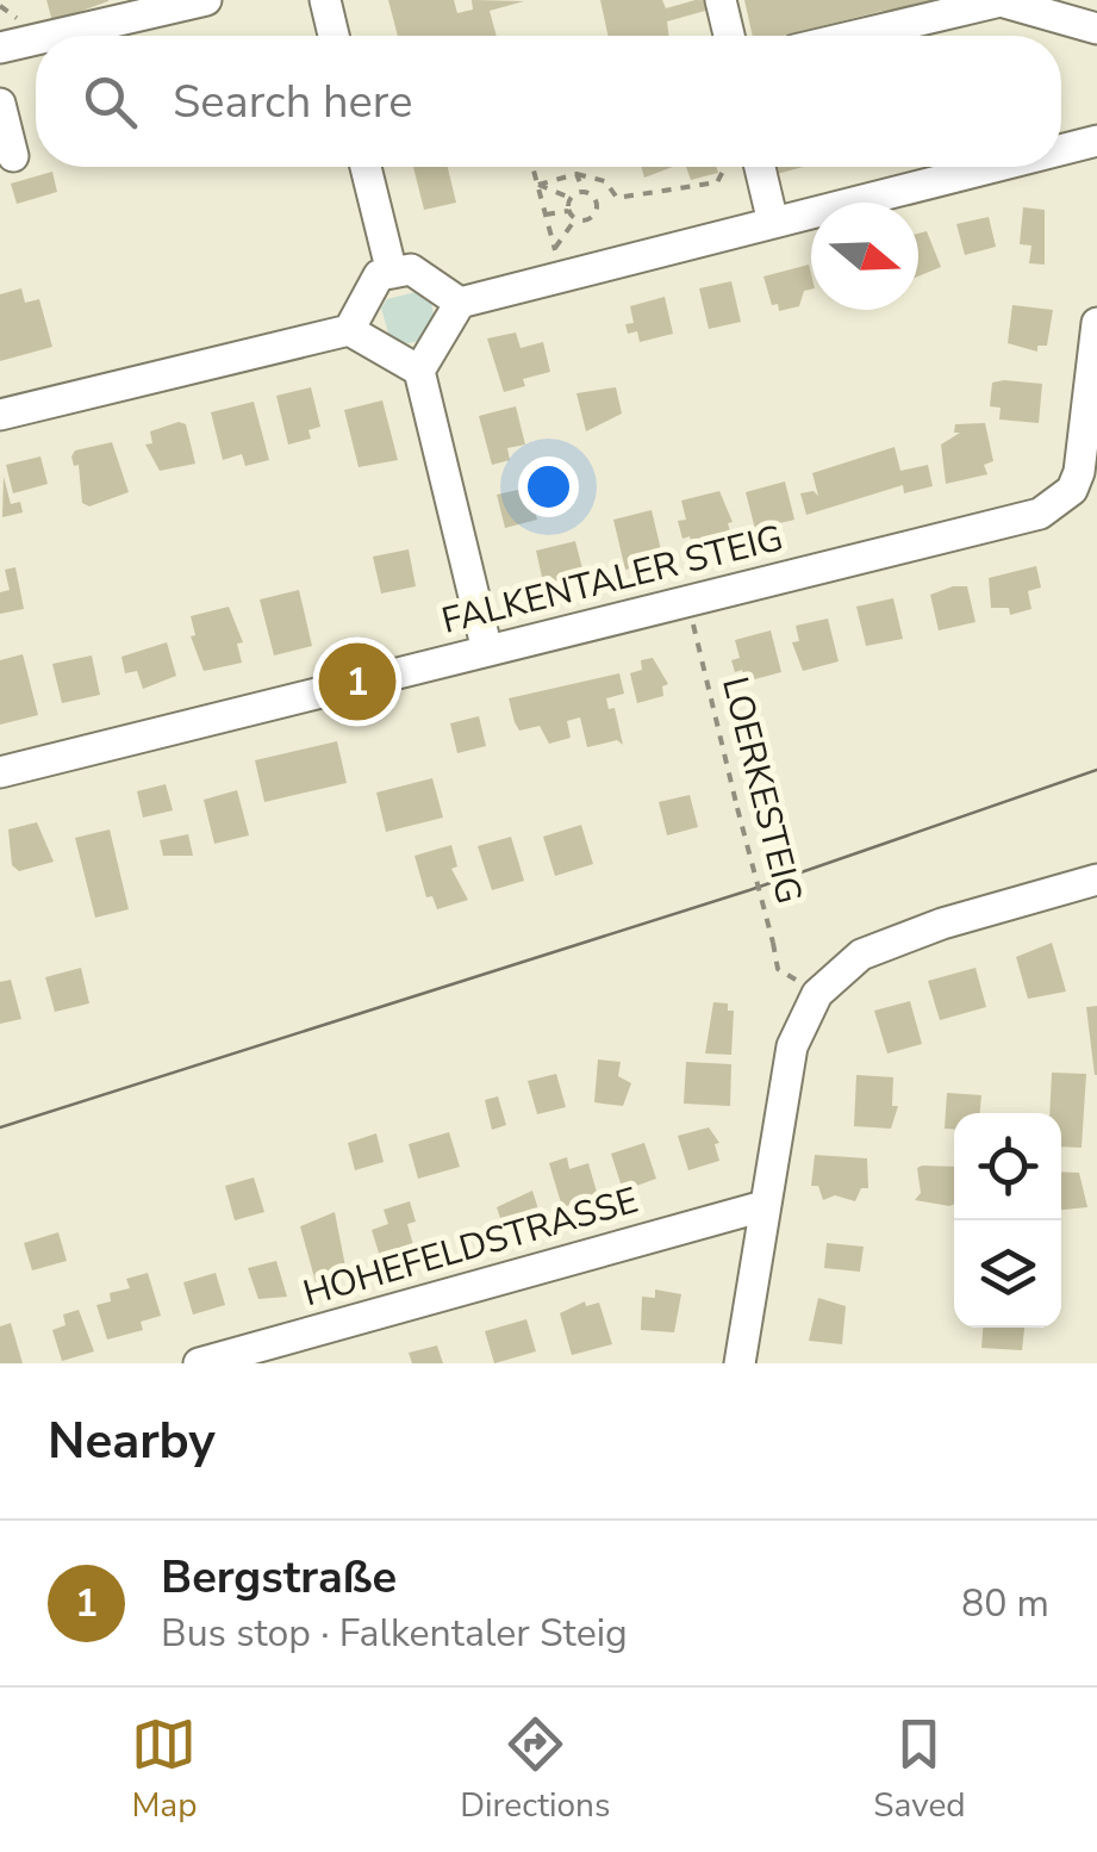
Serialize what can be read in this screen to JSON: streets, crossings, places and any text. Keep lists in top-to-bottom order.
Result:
{
  "streets": {
    "street": ["FALKENTALER STEIG", "HOHEFELDSTRASSE"],
    "path": ["LOERKESTEIG"]
  },
  "north": "right",
  "page": {
    "search": "Search here",
    "pins": "1",
    "heading": "Nearby",
    "list": [
      {
        "mark": "1",
        "name": "Bergstraße",
        "note": "Bus stop · Falkentaler Steig",
        "value": "80 m"
      }
    ],
    "nav": ["Map", "Directions", "Saved"]
  }
}
